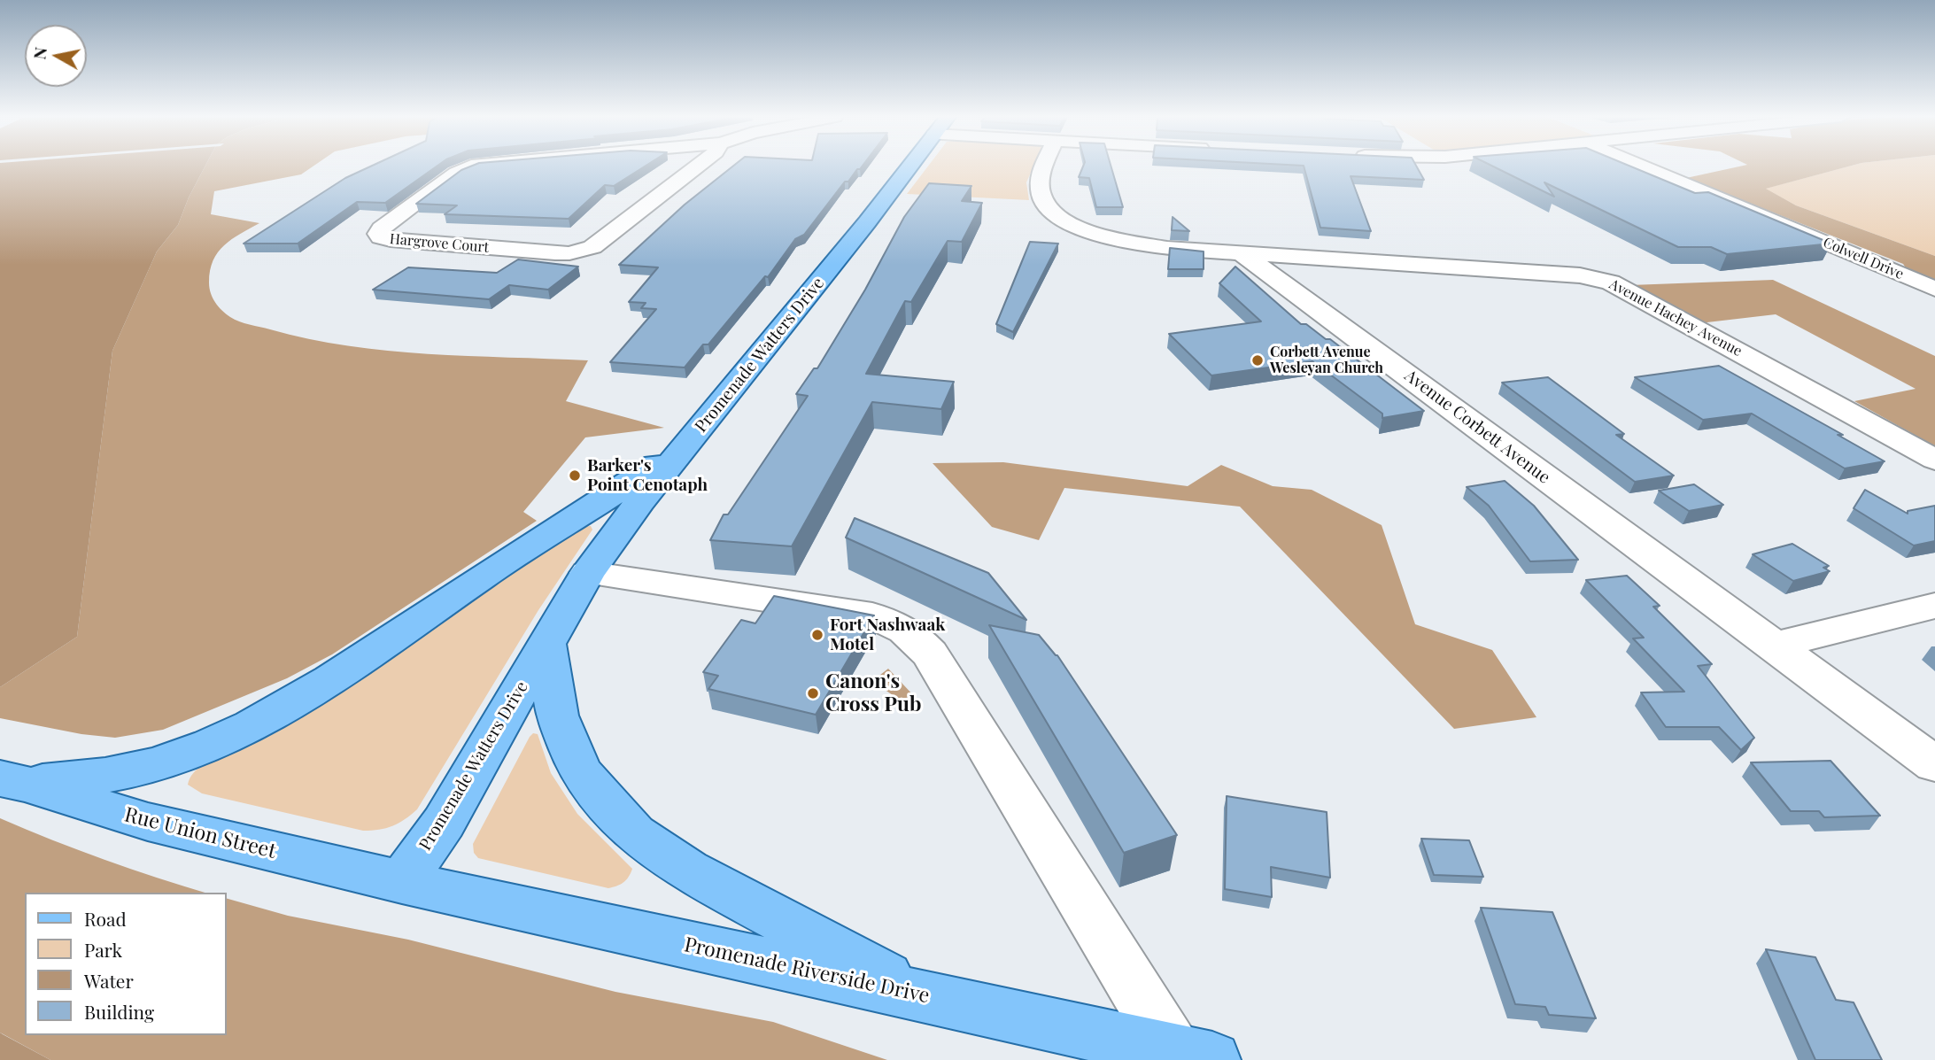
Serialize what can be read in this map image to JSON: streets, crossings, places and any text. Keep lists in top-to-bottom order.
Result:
{
  "streets": {
    "main road": ["Promenade Watters Drive", "Rue Union Street", "Promenade Riverside Drive"],
    "street": [
      "Hargrove Court",
      "Colwell Drive",
      "Avenue Hachey Avenue",
      "Avenue Corbett Avenue"
    ]
  },
  "crossings": [
    ["Avenue Hachey Avenue", "Avenue Corbett Avenue"],
    ["Promenade Watters Drive", "Rue Union Street"],
    ["Promenade Watters Drive", "Promenade Riverside Drive"],
    ["Rue Union Street", "Promenade Riverside Drive"]
  ],
  "places": [
    "Corbett Avenue Wesleyan Church",
    "Barker's Point Cenotaph",
    "Fort Nashwaak Motel",
    "Canon's Cross Pub"
  ],
  "legend": [
    "Road",
    "Park",
    "Water",
    "Building"
  ],
  "north": "left"
}
